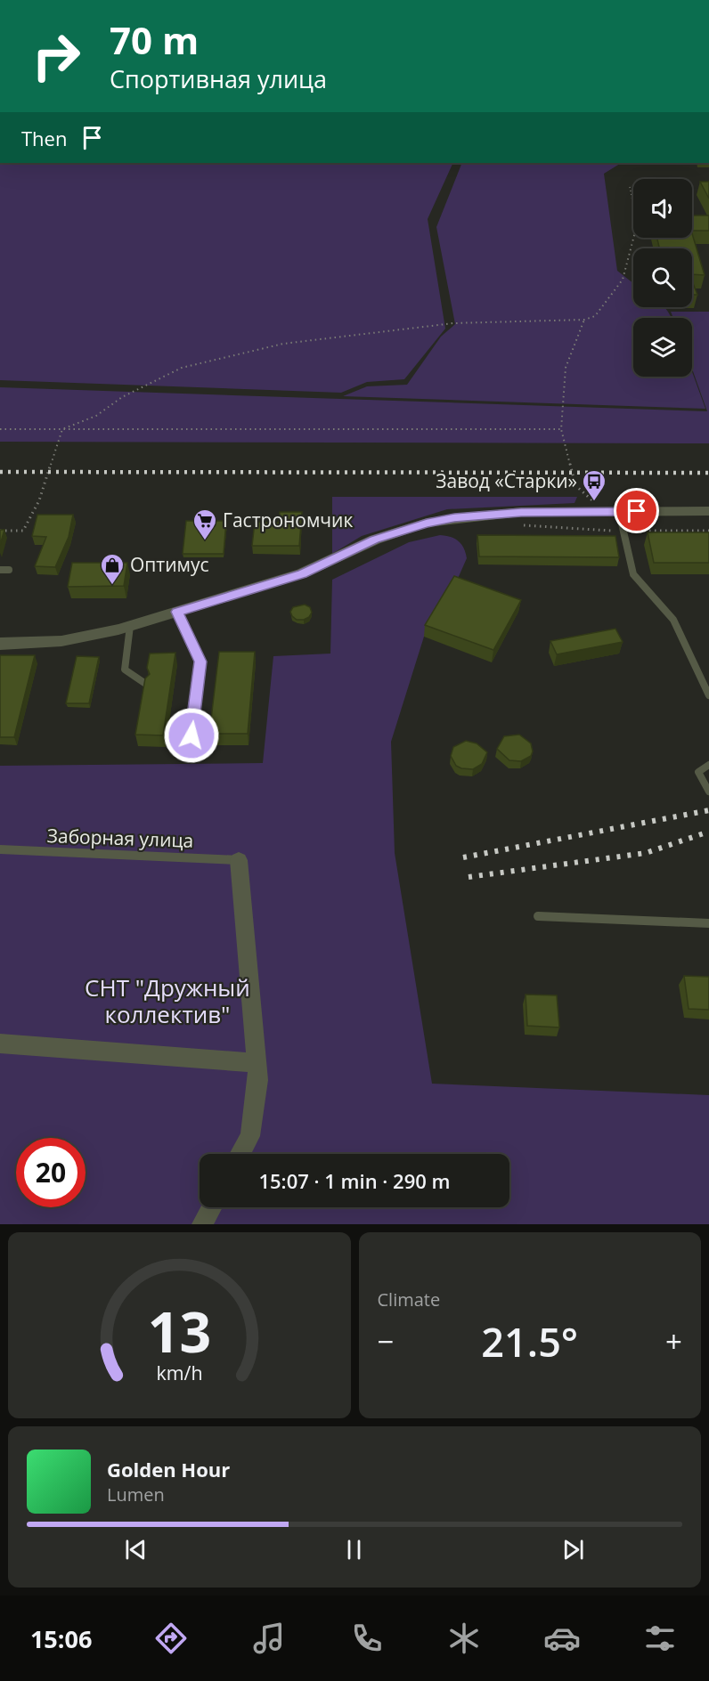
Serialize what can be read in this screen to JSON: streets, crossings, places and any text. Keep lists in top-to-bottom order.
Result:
{
  "streets": {
    "lane": ["Заборная улица"]
  },
  "parks": ["СНТ \"Дружный коллектив\""],
  "places": {
    "bus stop": ["Завод «Старки»"],
    "supermarket": ["Гастрономчик"],
    "shop": ["Оптимус"]
  },
  "page": {
    "turn": ["70 m", "Спортивная улица"],
    "then": "Then",
    "limit": "20",
    "trip": "15:07 · 1 min · 290 m",
    "tile": "Climate",
    "heat": ["−", "21.5°", "+"],
    "song": ["Golden Hour", "Lumen"],
    "tabs": "15:06",
    "gauge": ["13", "km/h"]
  }
}
